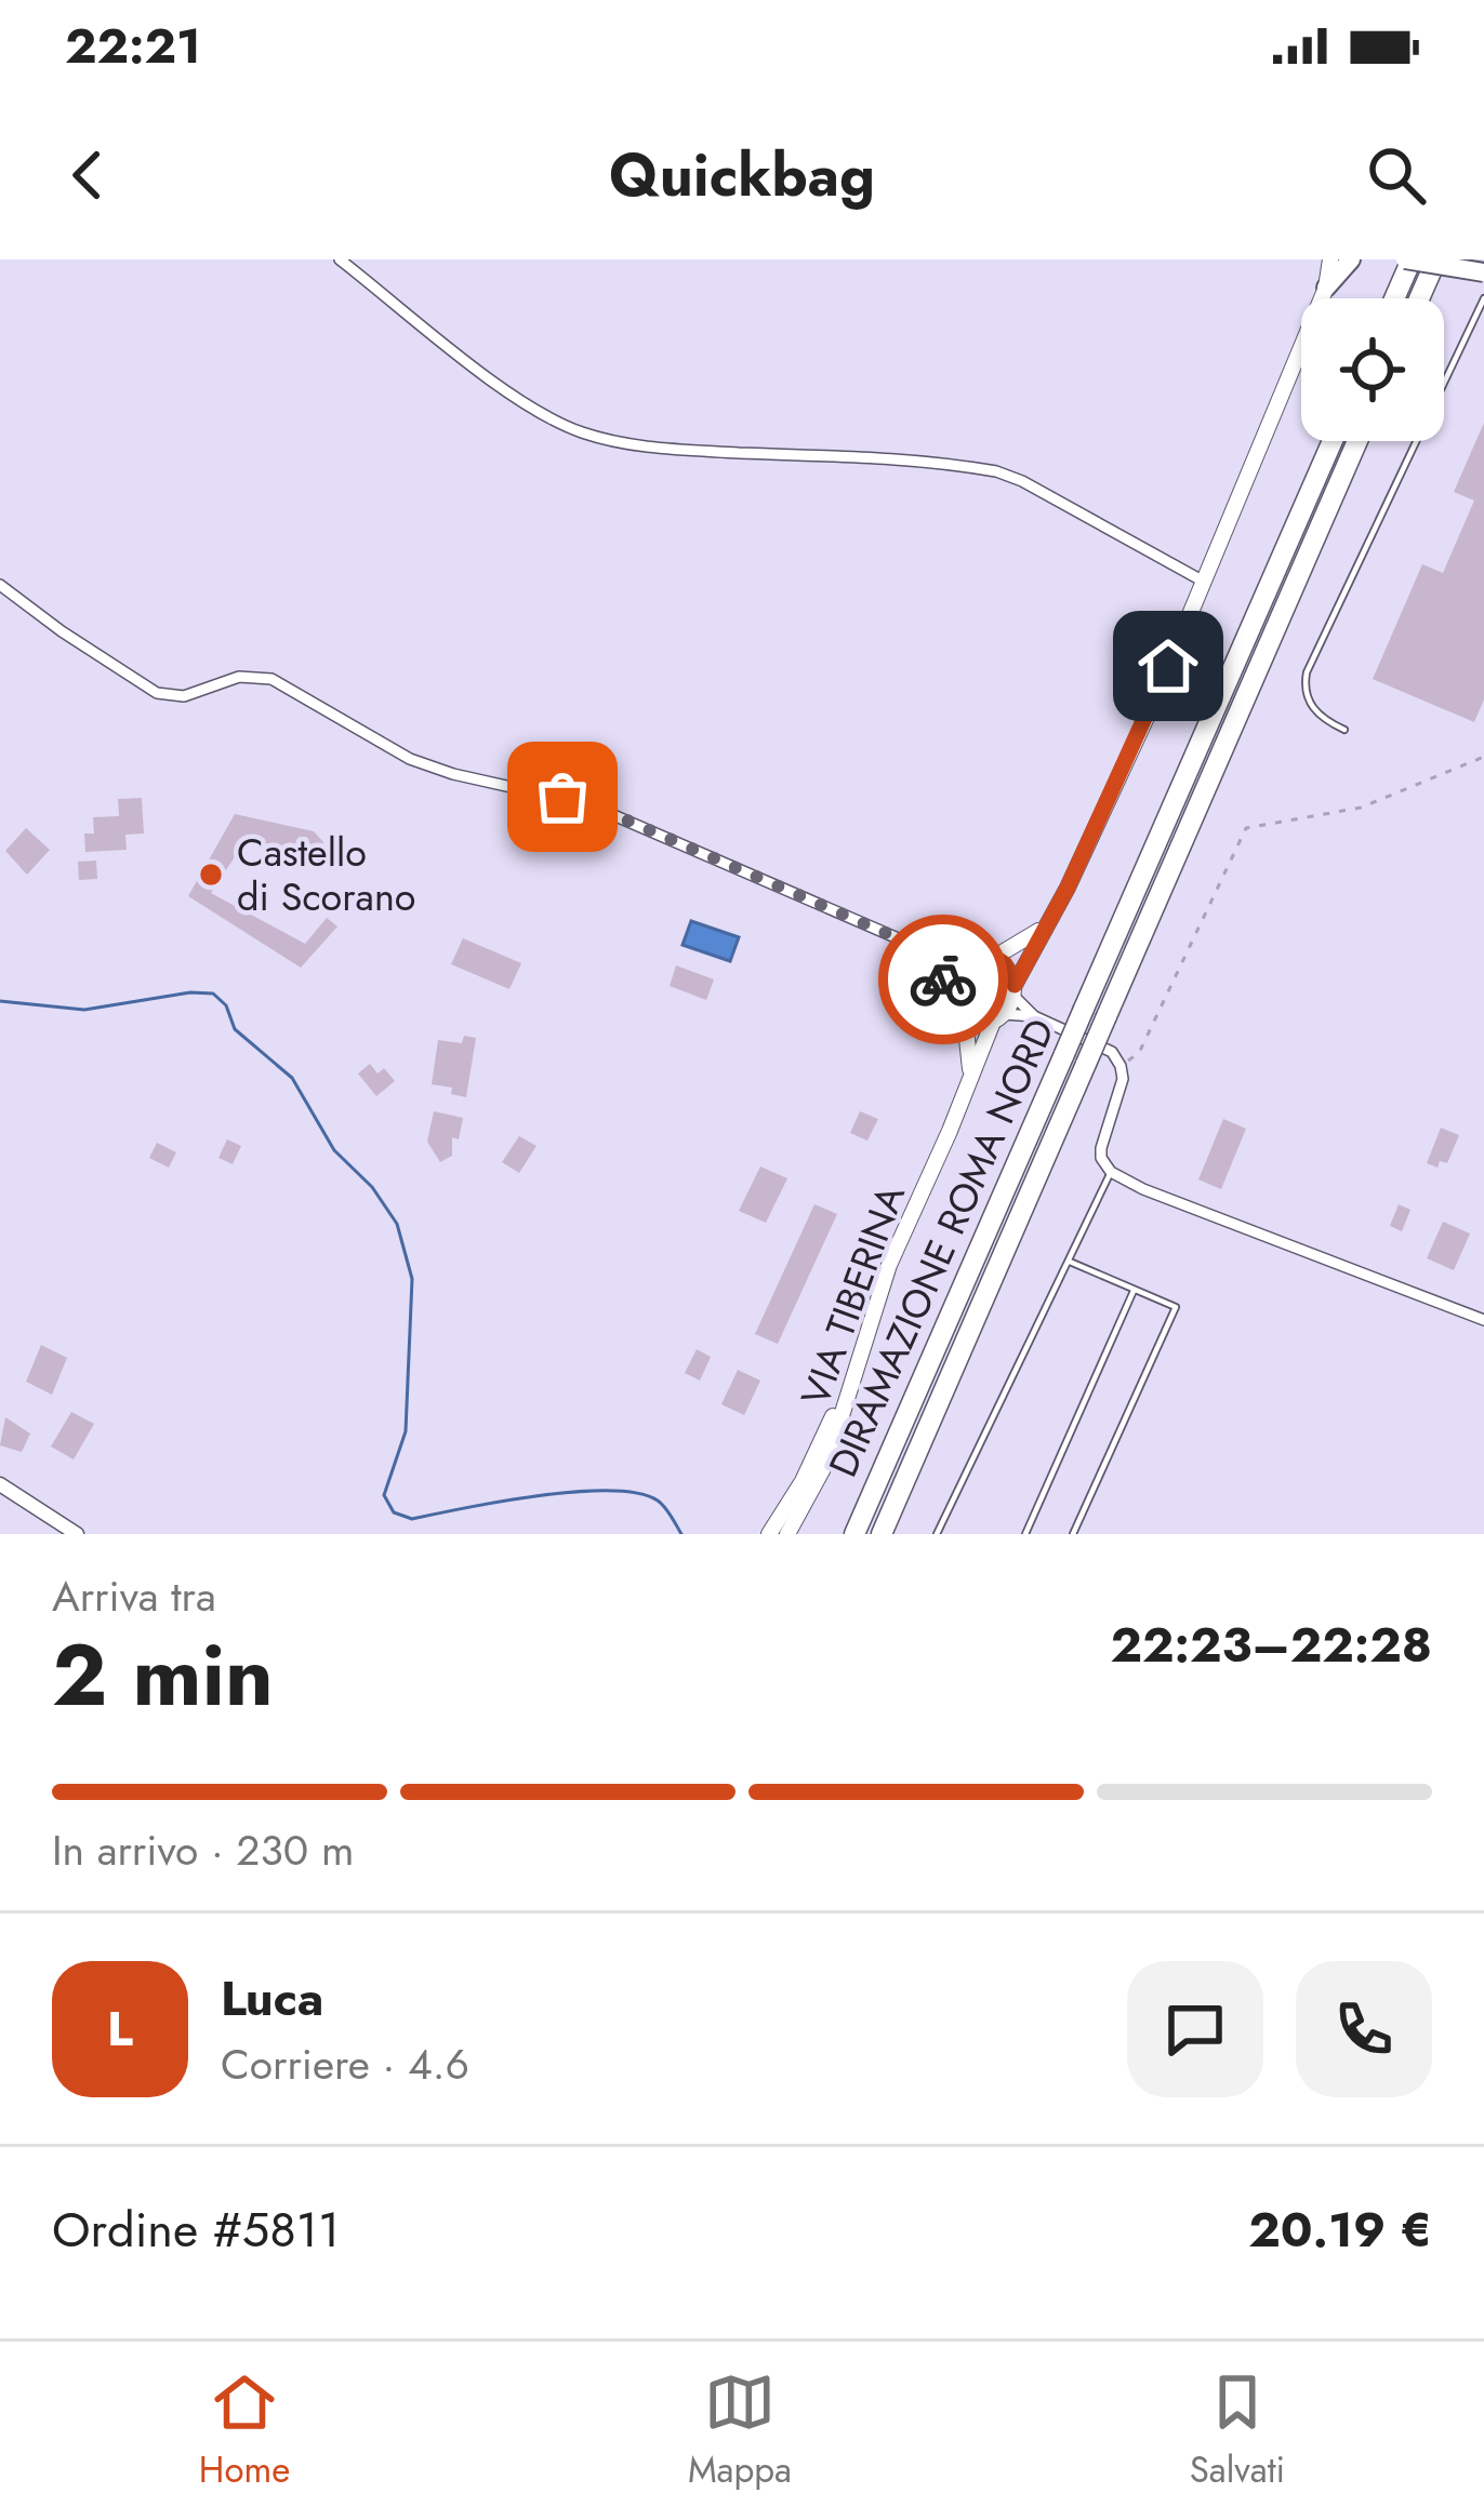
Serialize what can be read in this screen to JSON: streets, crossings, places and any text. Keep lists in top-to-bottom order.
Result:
{
  "streets": {
    "highway": ["DIRAMAZIONE ROMA NORD"],
    "main road": ["VIA TIBERINA"]
  },
  "places": ["Castello di Scorano"],
  "page": {
    "status": "22:21",
    "header": "Quickbag",
    "heading": ["2 min", "Arriva tra", "22:23–22:28"],
    "panel": [
      "Luca",
      "Corriere · 4.6",
      "Ordine #5811",
      "20.19 €"
    ],
    "bar": "In arrivo · 230 m",
    "round": "L",
    "tabs": ["Home", "Mappa", "Salvati"]
  }
}
